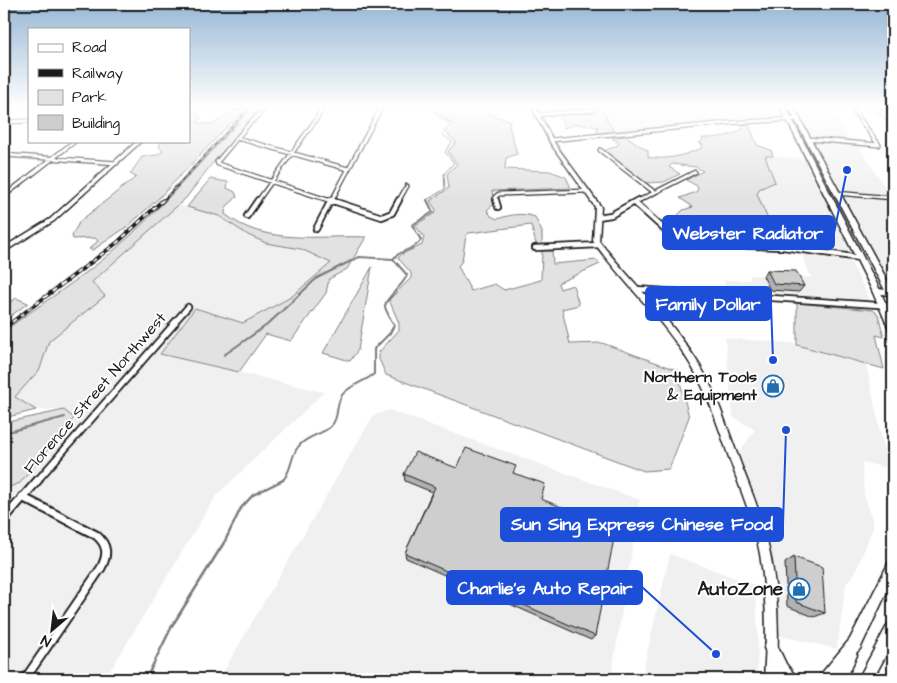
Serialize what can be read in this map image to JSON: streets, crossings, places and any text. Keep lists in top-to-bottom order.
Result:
{
  "streets": {
    "street": ["Florence Street Northwest"]
  },
  "places": {
    "other": [
      "Webster Radiator",
      "Family Dollar",
      "Sun Sing Express Chinese Food",
      "Charlie's Auto Repair"
    ],
    "shop": ["Northern Tools & Equipment", "AutoZone"]
  },
  "legend": [
    "Road",
    "Railway",
    "Park",
    "Building"
  ],
  "north": "bottom left"
}
